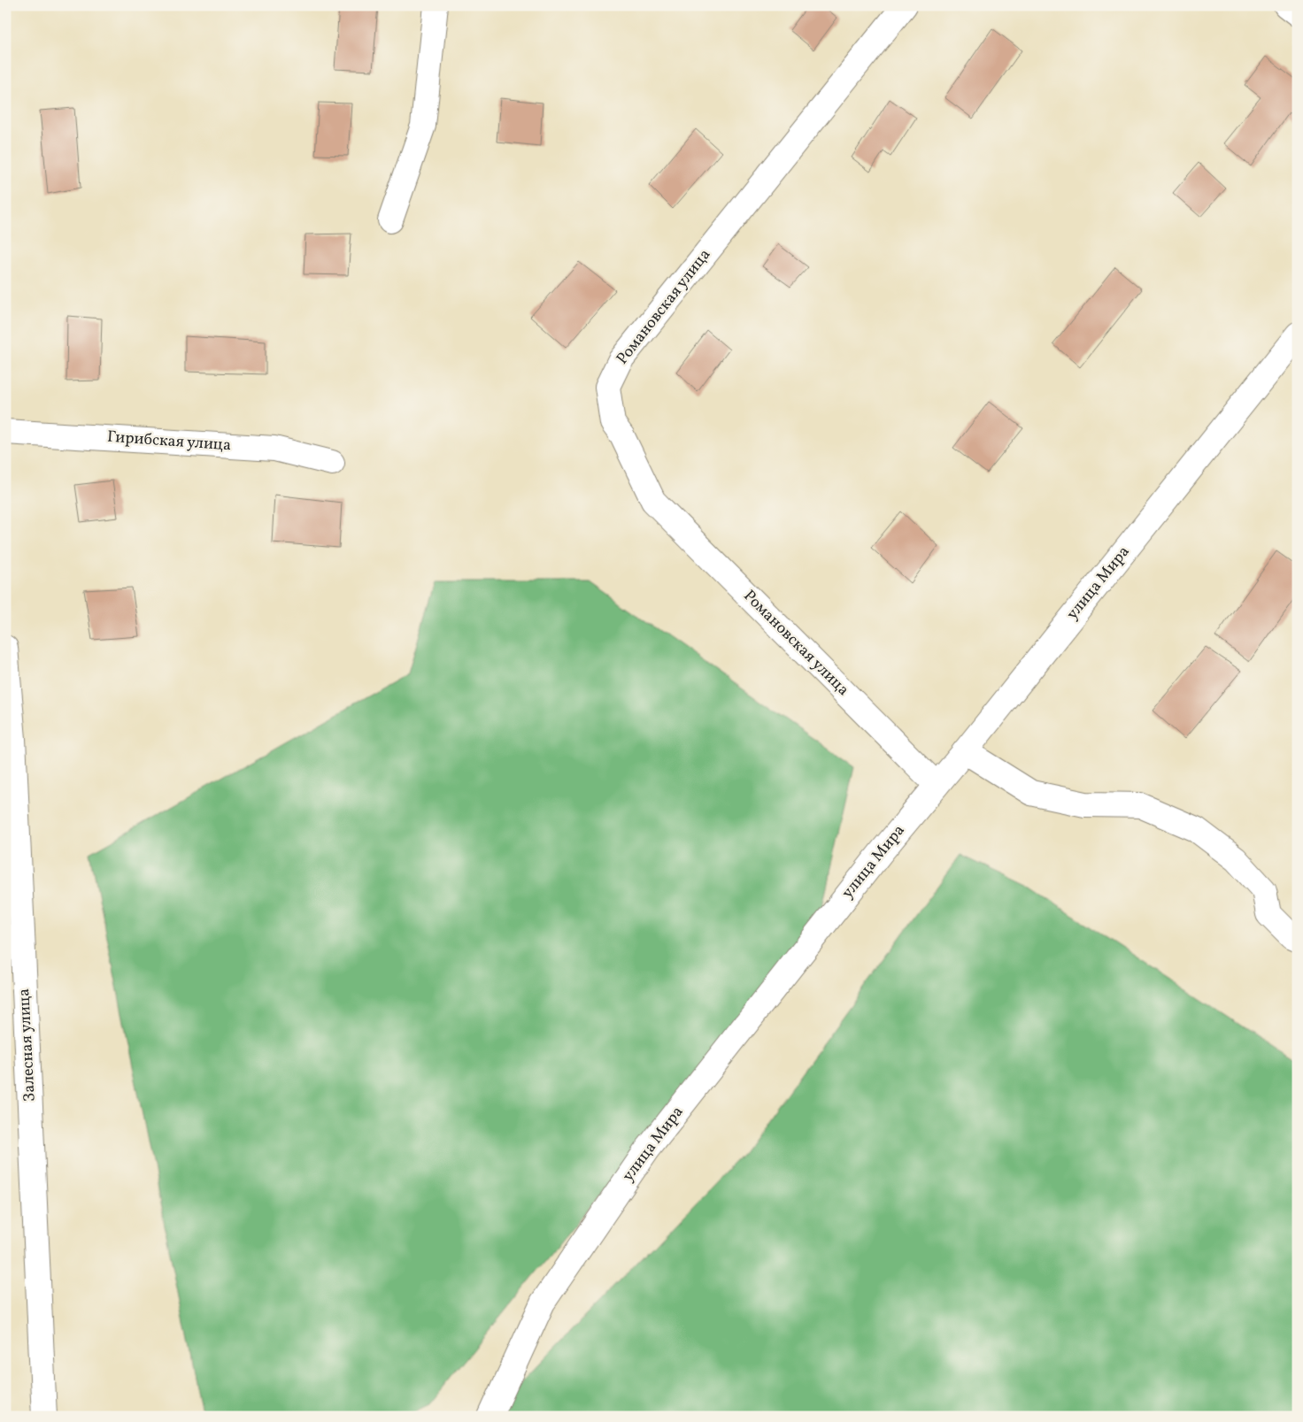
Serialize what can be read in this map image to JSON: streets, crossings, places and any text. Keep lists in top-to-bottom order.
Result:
{
  "streets": {
    "street": [
      "Романовская улица",
      "Гирибская улица",
      "улица Мира",
      "Залесная улица"
    ]
  },
  "crossings": [
    ["Романовская улица", "улица Мира"]
  ]
}
